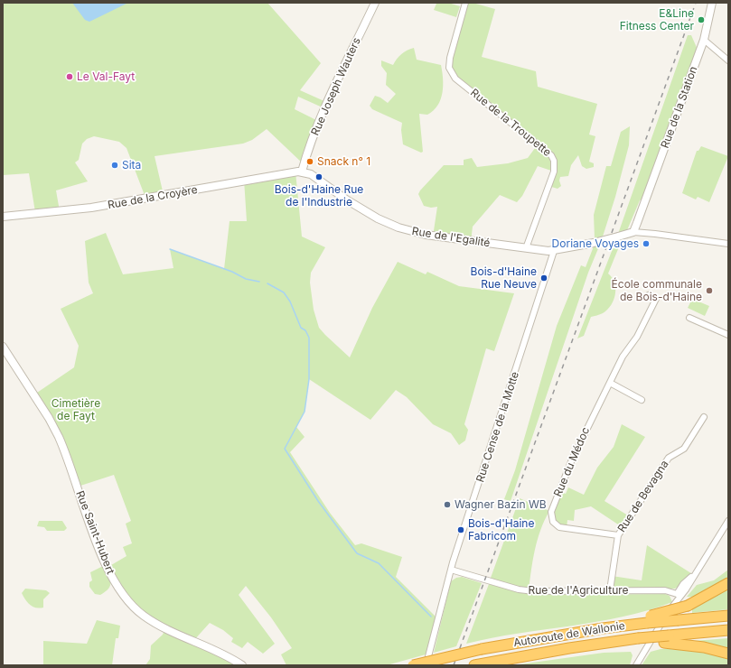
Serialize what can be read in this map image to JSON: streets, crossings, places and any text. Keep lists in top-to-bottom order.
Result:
{
  "streets": {
    "highway": ["Autoroute de Wallonie"],
    "street": [
      "Rue Joseph Wauters",
      "Rue de la Station",
      "Rue de la Troupette",
      "Rue de la Croyère",
      "Rue de l'Egalité",
      "Rue Cense de la Motte",
      "Rue du Médoc",
      "Rue de Bevagna",
      "Rue Saint-Hubert",
      "Rue de l'Agriculture"
    ]
  },
  "crossings": [
    ["Rue Joseph Wauters", "Rue de la Croyère"],
    ["Rue Joseph Wauters", "Rue de l'Egalité"],
    ["Rue de la Station", "Rue de l'Egalité"],
    ["Rue de la Troupette", "Rue de l'Egalité"],
    ["Rue de la Croyère", "Rue de l'Egalité"],
    ["Rue de l'Egalité", "Rue Cense de la Motte"],
    ["Rue Cense de la Motte", "Rue de l'Agriculture"],
    ["Rue du Médoc", "Rue de Bevagna"],
    ["Rue de Bevagna", "Rue de l'Agriculture"]
  ],
  "parks": ["Cimetière de Fayt"],
  "places": [
    "E&Line Fitness Center",
    "Le Val-Fayt",
    "Snack n° 1",
    "Sita",
    "Bois-d'Haine Rue de l'Industrie",
    "Doriane Voyages",
    "Bois-d'Haine Rue Neuve",
    "École communale de Bois-d'Haine",
    "Wagner Bazin WB",
    "Bois-d'Haine Fabricom"
  ]
}
